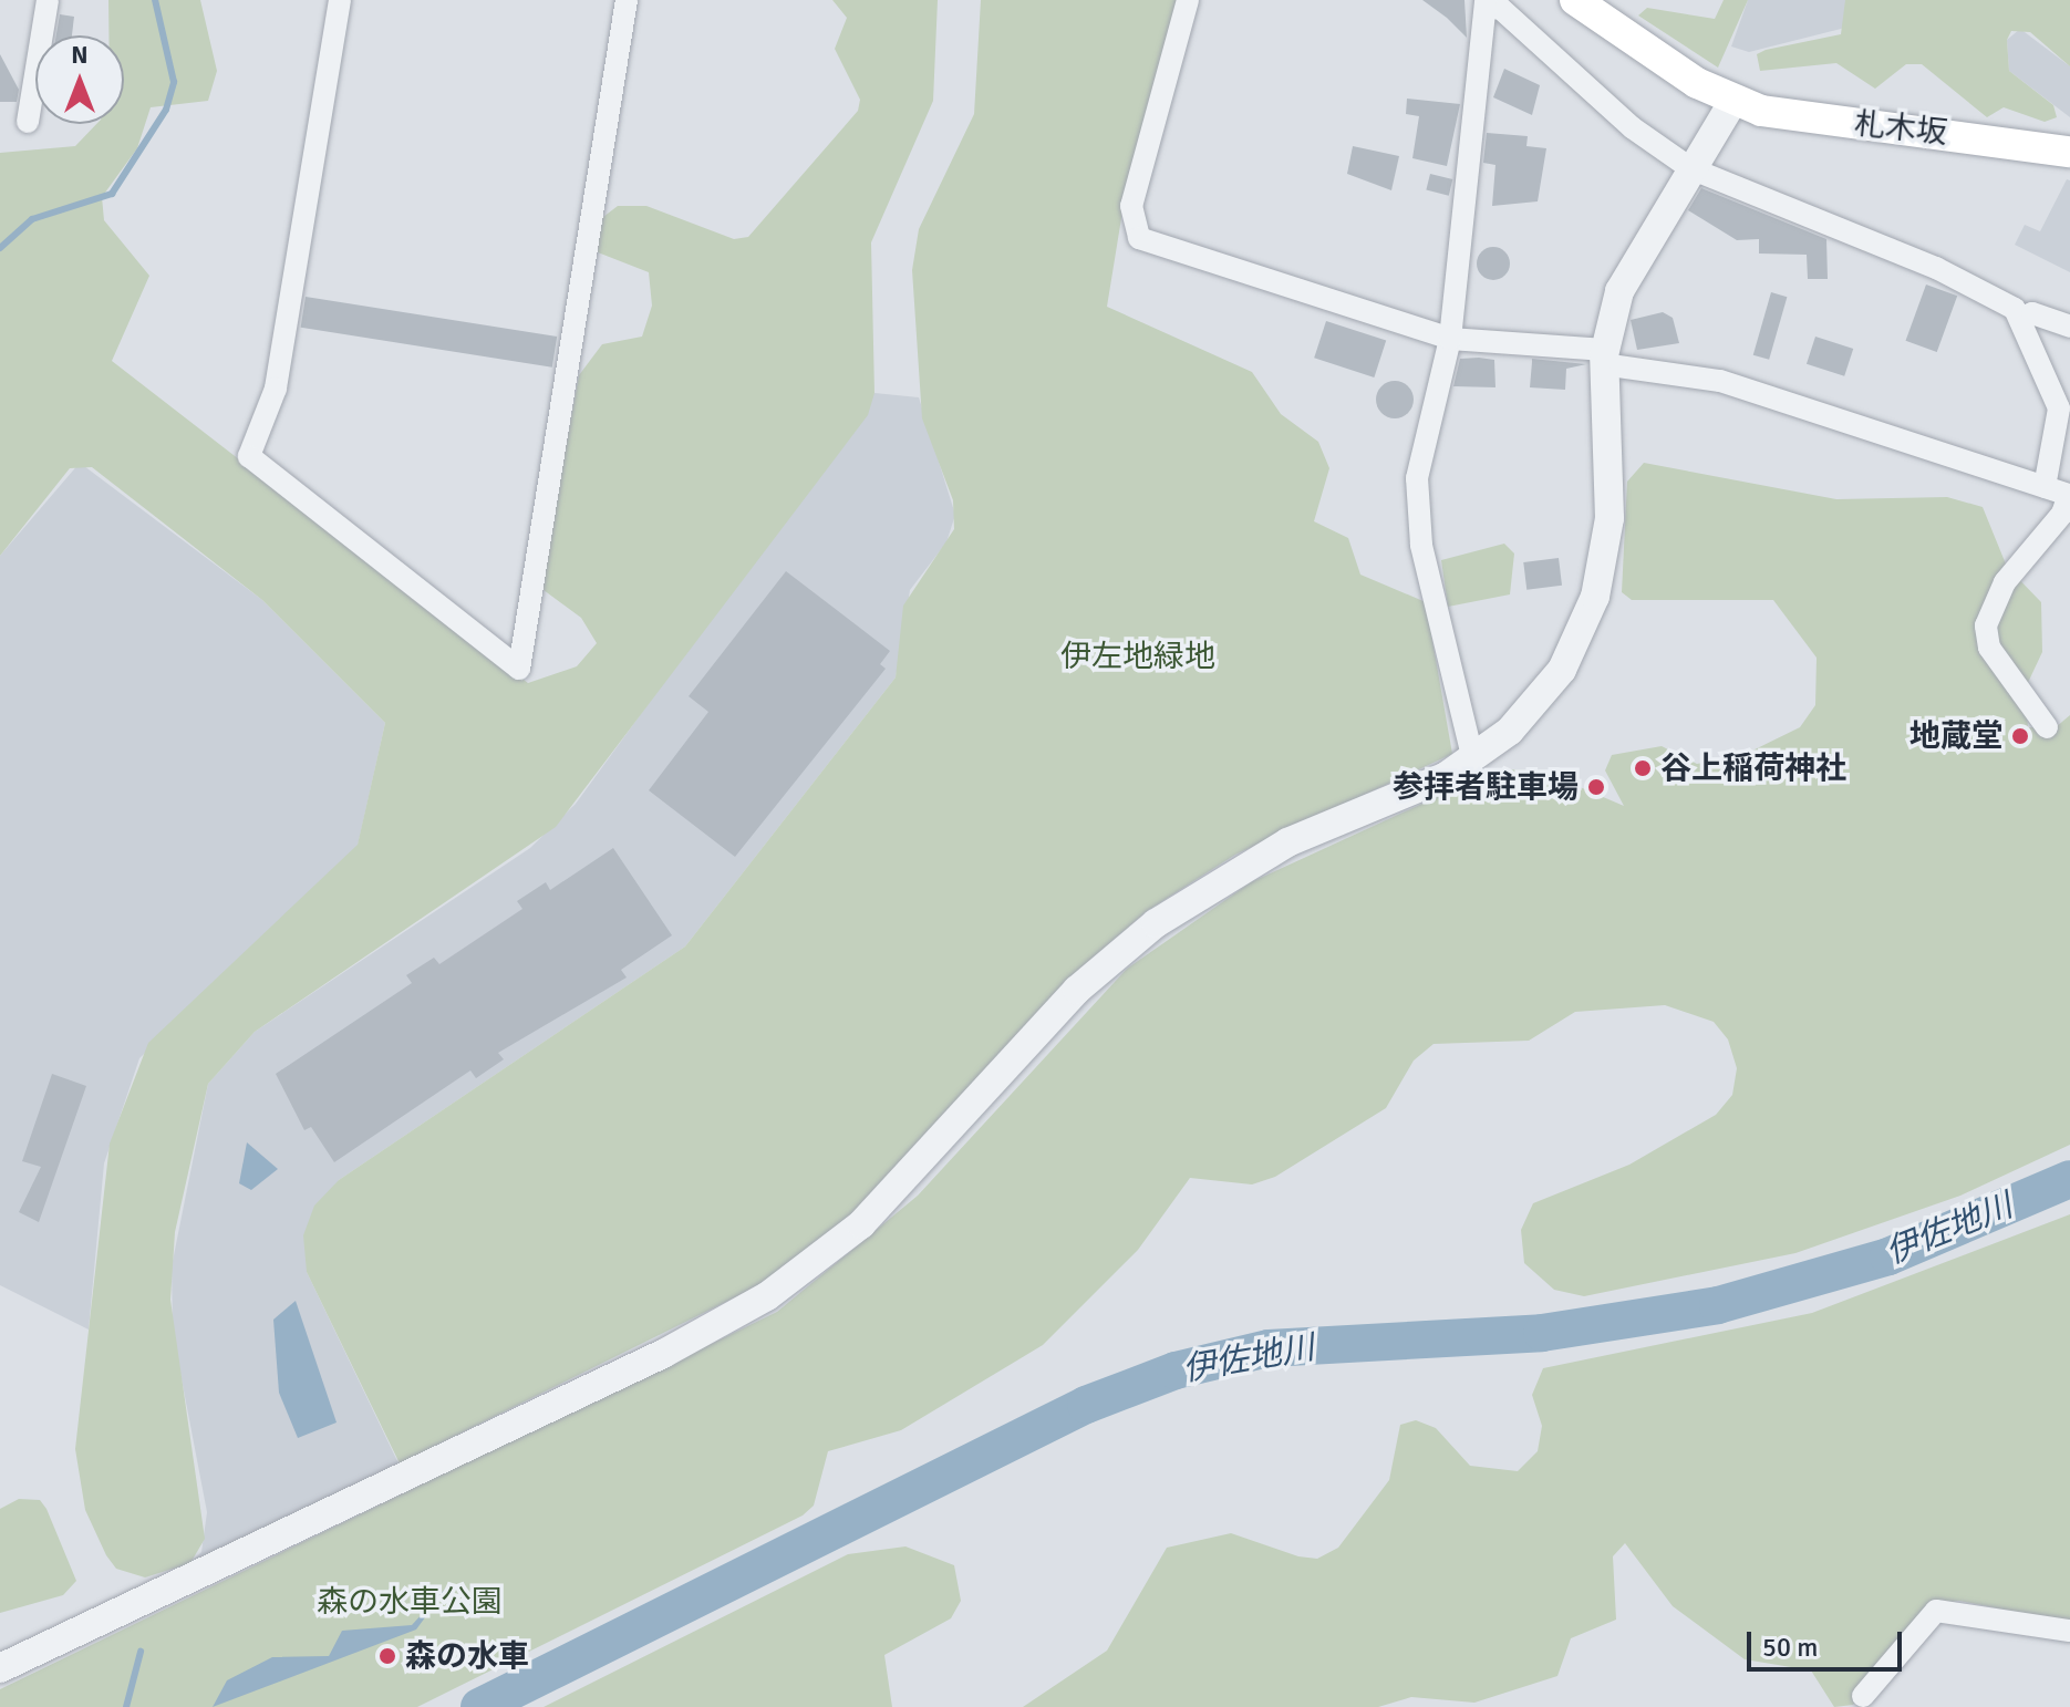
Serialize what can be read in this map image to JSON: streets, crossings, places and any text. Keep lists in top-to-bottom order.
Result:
{
  "streets": {
    "main road": ["札木坂"]
  },
  "water": ["伊佐地川"],
  "parks": ["伊左地緑地", "森の水車公園"],
  "places": [
    "地蔵堂",
    "谷上稲荷神社",
    "参拝者駐車場",
    "森の水車"
  ],
  "scale_bar": "50 m",
  "north": "top"
}
